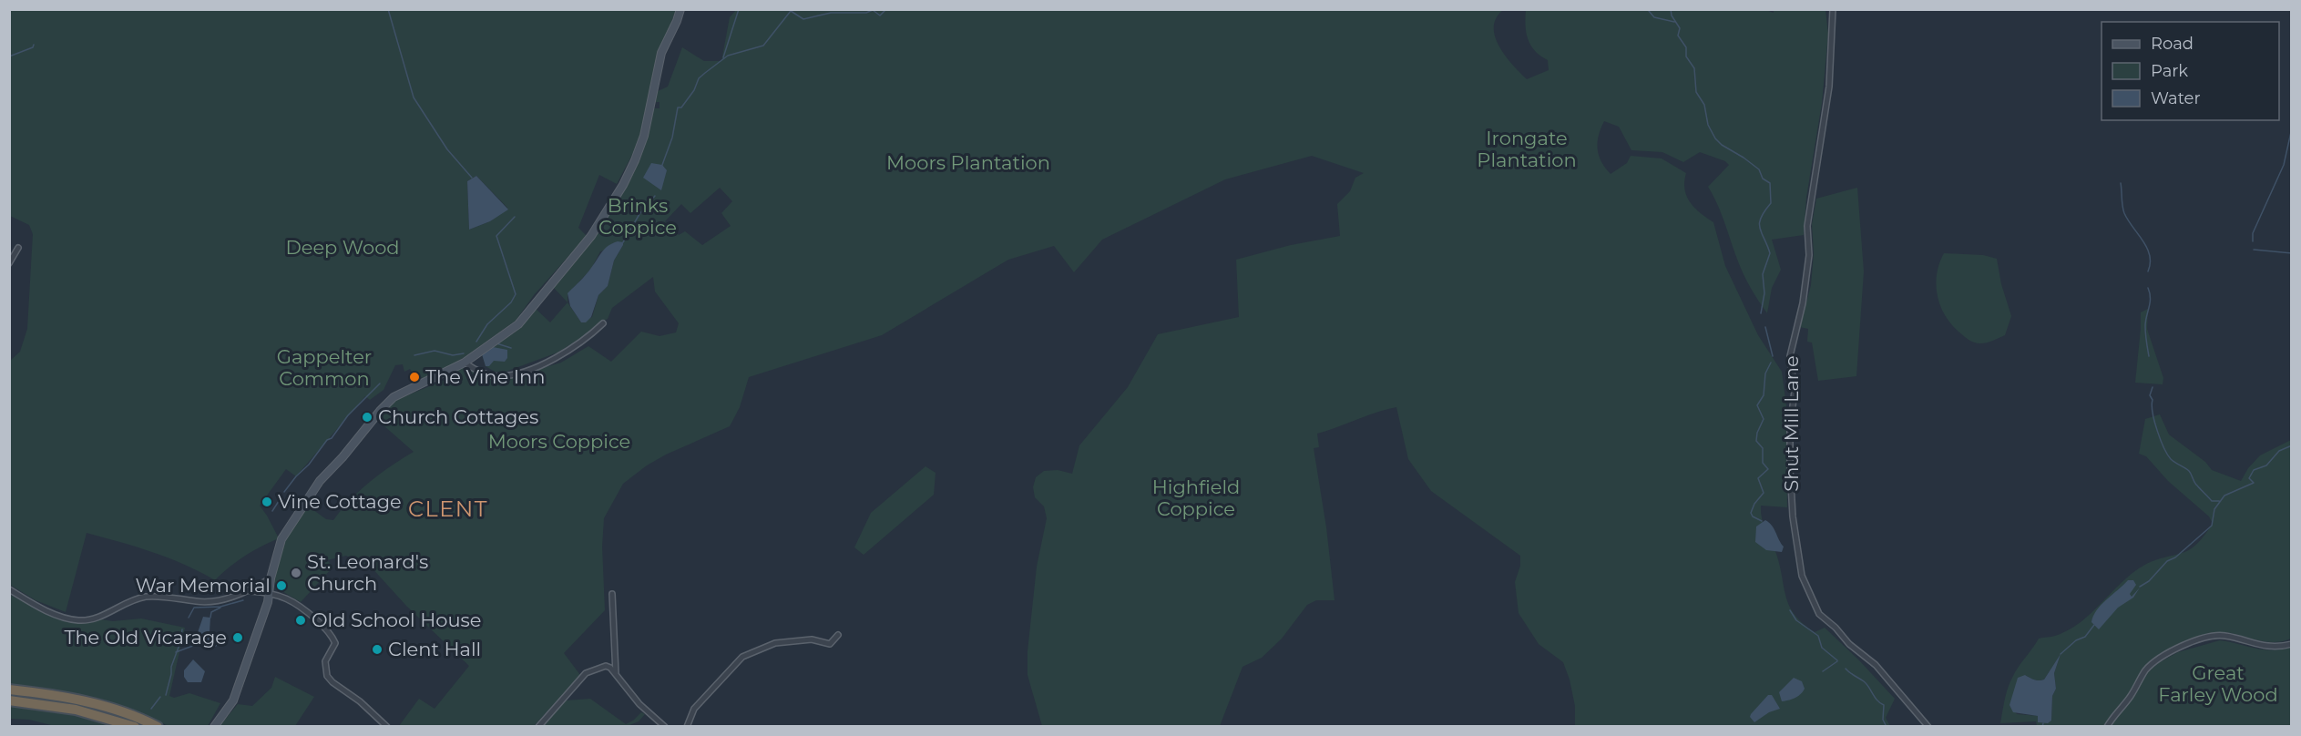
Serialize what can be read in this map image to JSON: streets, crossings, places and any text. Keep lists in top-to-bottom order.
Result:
{
  "streets": {
    "street": ["Shut Mill Lane"]
  },
  "districts": ["CLENT"],
  "parks": [
    "Irongate Plantation",
    "Moors Plantation",
    "Brinks Coppice",
    "Deep Wood",
    "Gappelter Common",
    "Moors Coppice",
    "Highfield Coppice",
    "Great Farley Wood"
  ],
  "places": [
    "The Vine Inn",
    "Church Cottages",
    "Vine Cottage",
    "St. Leonard's Church",
    "War Memorial",
    "Old School House",
    "The Old Vicarage",
    "Clent Hall"
  ],
  "legend": ["Road", "Park", "Water"]
}
